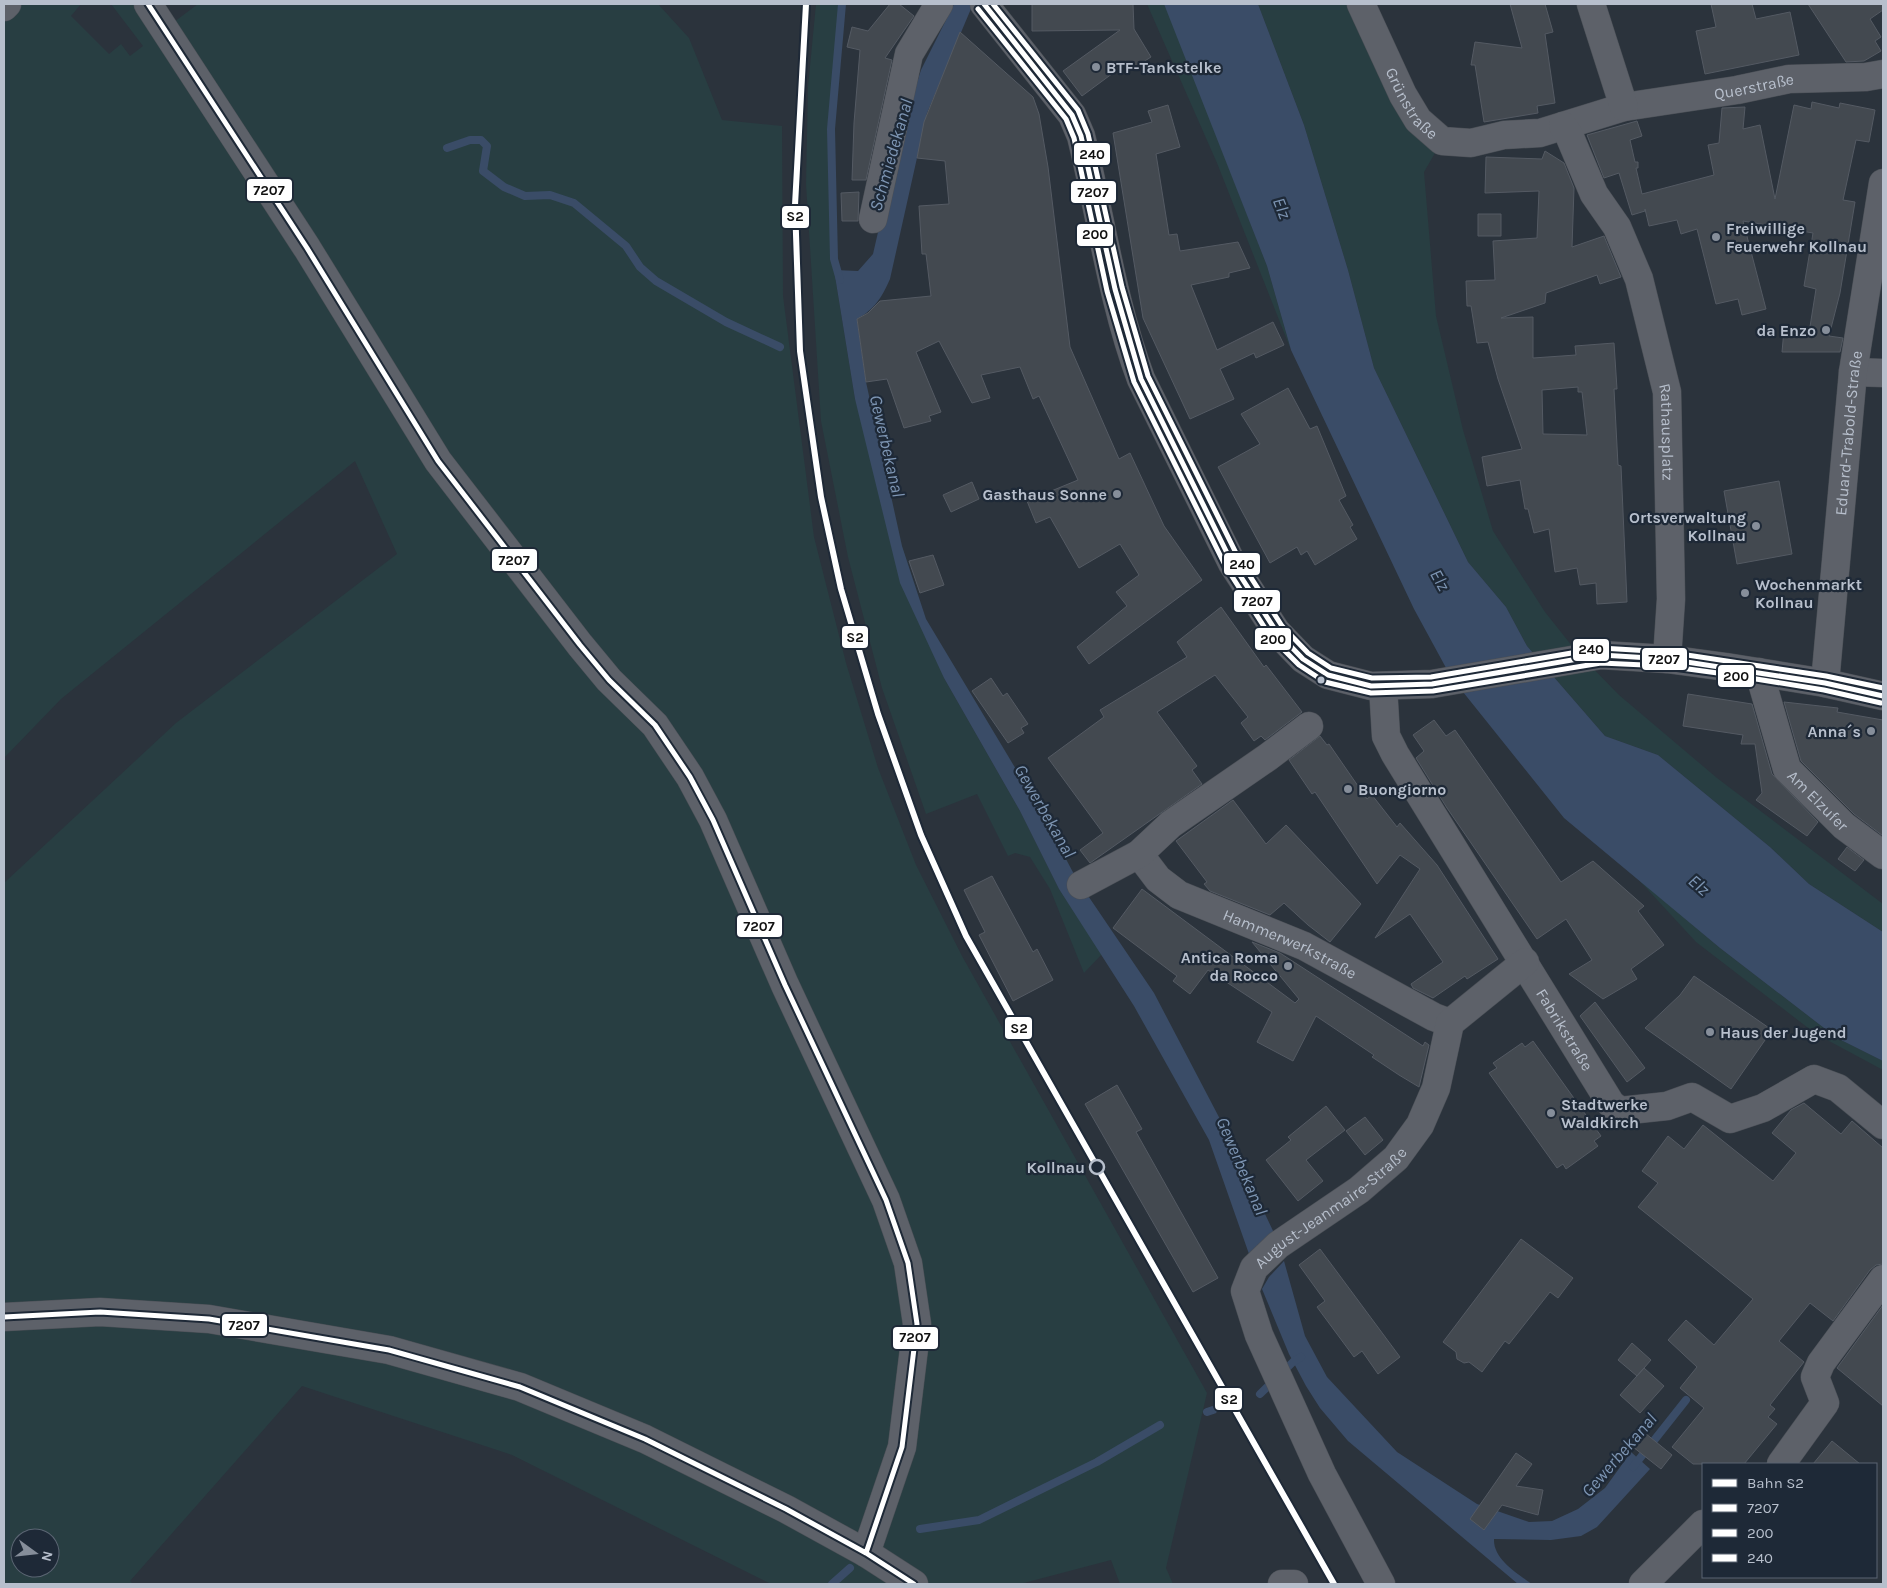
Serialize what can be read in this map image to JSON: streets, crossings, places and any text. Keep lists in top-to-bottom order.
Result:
{
  "streets": {
    "street": [
      "Querstraße",
      "Grünstraße",
      "Rathausplatz",
      "Eduard-Trabold-Straße",
      "Am Elzufer",
      "Hammerwerkstraße",
      "Fabrikstraße",
      "August-Jeanmaire-Straße"
    ]
  },
  "crossings": [
    ["Querstraße", "Grünstraße"],
    ["Grünstraße", "Rathausplatz"],
    ["Hammerwerkstraße", "August-Jeanmaire-Straße"]
  ],
  "water": ["Schmiedekanal", "Elz", "Gewerbekanal"],
  "places": [
    "BTF-Tankstelke",
    "Freiwillige Feuerwehr Kollnau",
    "da Enzo",
    "Gasthaus Sonne",
    "Ortsverwaltung Kollnau",
    "Wochenmarkt Kollnau",
    "Anna´s",
    "Buongiorno",
    "Antica Roma da Rocco",
    "Haus der Jugend",
    "Stadtwerke Waldkirch",
    "Kollnau"
  ],
  "lines": [
    "rail line S2",
    "transit line 7207",
    "transit line 240",
    "transit line 200"
  ],
  "legend": [
    "Bahn S2",
    "7207",
    "200",
    "240"
  ],
  "north": "right"
}
